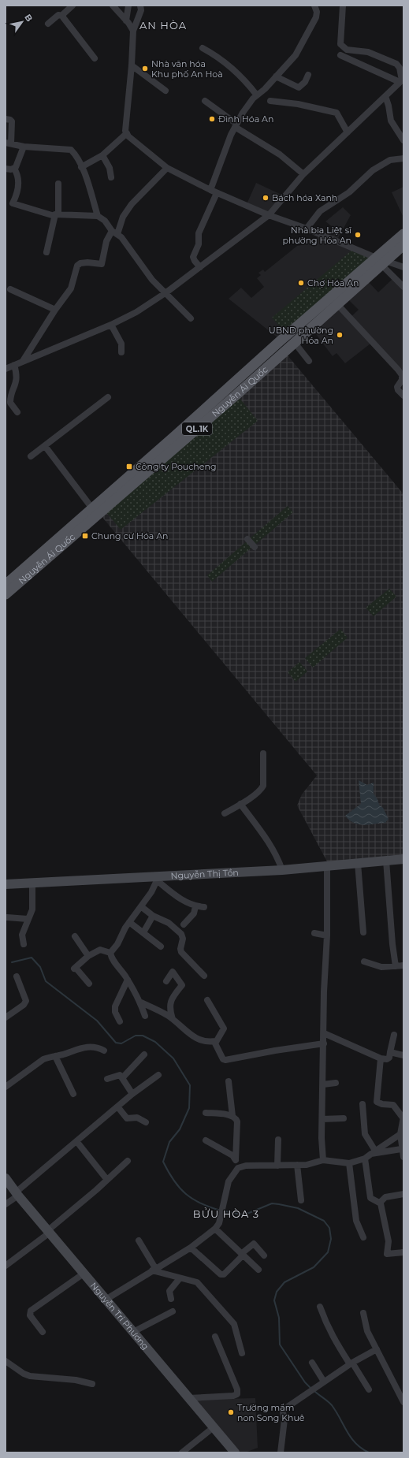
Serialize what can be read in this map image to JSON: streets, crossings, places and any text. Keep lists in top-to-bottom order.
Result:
{
  "streets": {
    "main road": ["Nguyễn Ái Quốc", "QL.1K"],
    "street": ["Nguyễn Thị Tồn", "Nguyễn Tri Phương"]
  },
  "crossings": [
    ["Nguyễn Ái Quốc", "QL.1K"]
  ],
  "districts": ["AN HÒA", "BỬU HÒA 3"],
  "places": {
    "other": [
      "Nhà văn hóa Khu phố An Hoà",
      "Đình Hóa An",
      "Bách hóa Xanh",
      "Nhà bia Liệt sĩ phường Hóa An",
      "Chợ Hóa An",
      "UBND phường Hóa An",
      "Trường mầm non Song Khuê"
    ],
    "transit": ["Công ty Poucheng", "Chung cư Hóa An"]
  },
  "north": "top right"
}
